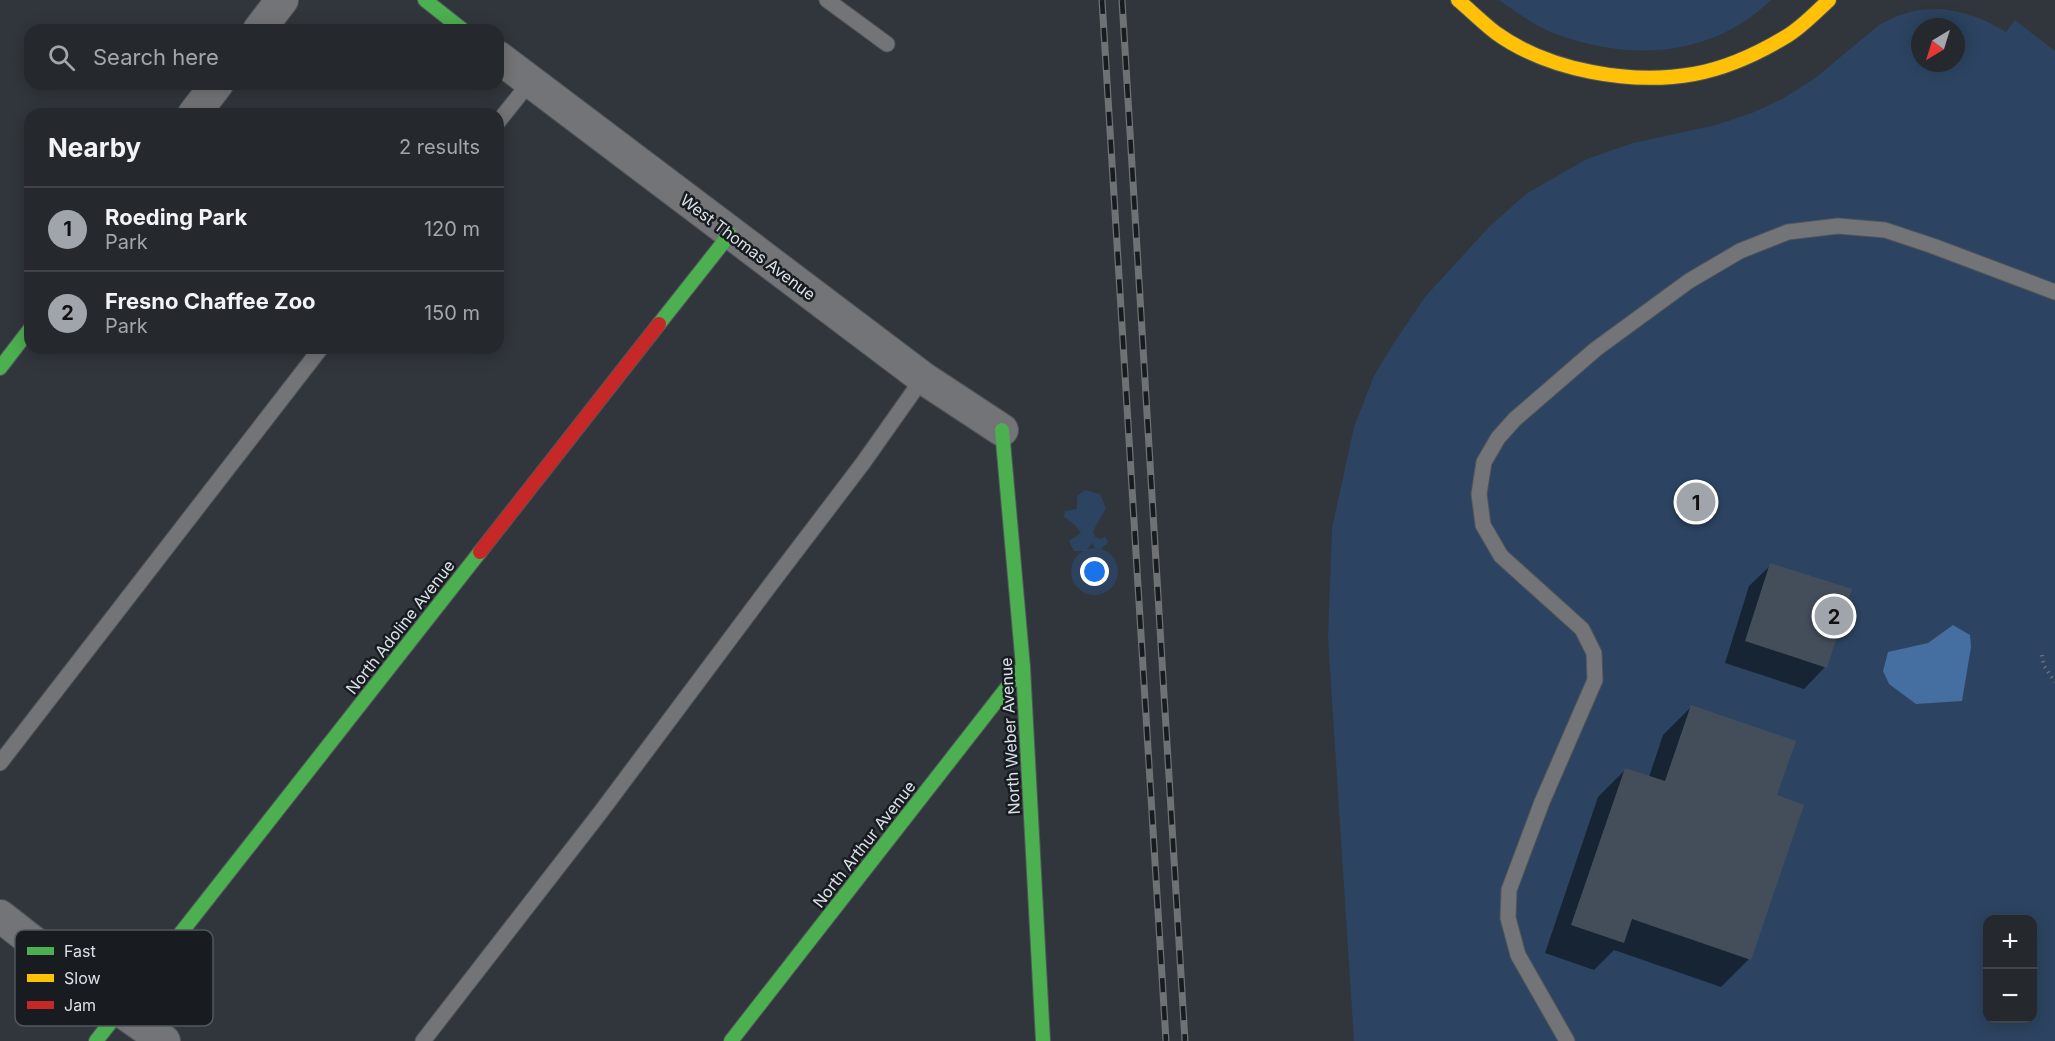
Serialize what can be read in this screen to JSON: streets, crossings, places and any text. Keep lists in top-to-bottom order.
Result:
{
  "streets": {
    "street": [
      "West Thomas Avenue",
      "North Adoline Avenue",
      "North Weber Avenue",
      "North Arthur Avenue"
    ]
  },
  "crossings": [
    ["West Thomas Avenue", "North Adoline Avenue"],
    ["West Thomas Avenue", "North Weber Avenue"],
    ["North Weber Avenue", "North Arthur Avenue"]
  ],
  "legend": ["Fast", "Slow", "Jam"],
  "north": "bottom left",
  "page": {
    "search": "Search here",
    "heading": ["Nearby", "2 results"],
    "list": [
      {
        "mark": "1",
        "name": "Roeding Park",
        "note": "Park",
        "value": "120 m"
      },
      {
        "mark": "2",
        "name": "Fresno Chaffee Zoo",
        "note": "Park",
        "value": "150 m"
      }
    ],
    "pins": ["1", "2"],
    "map_buttons": ["+", "−"]
  }
}
